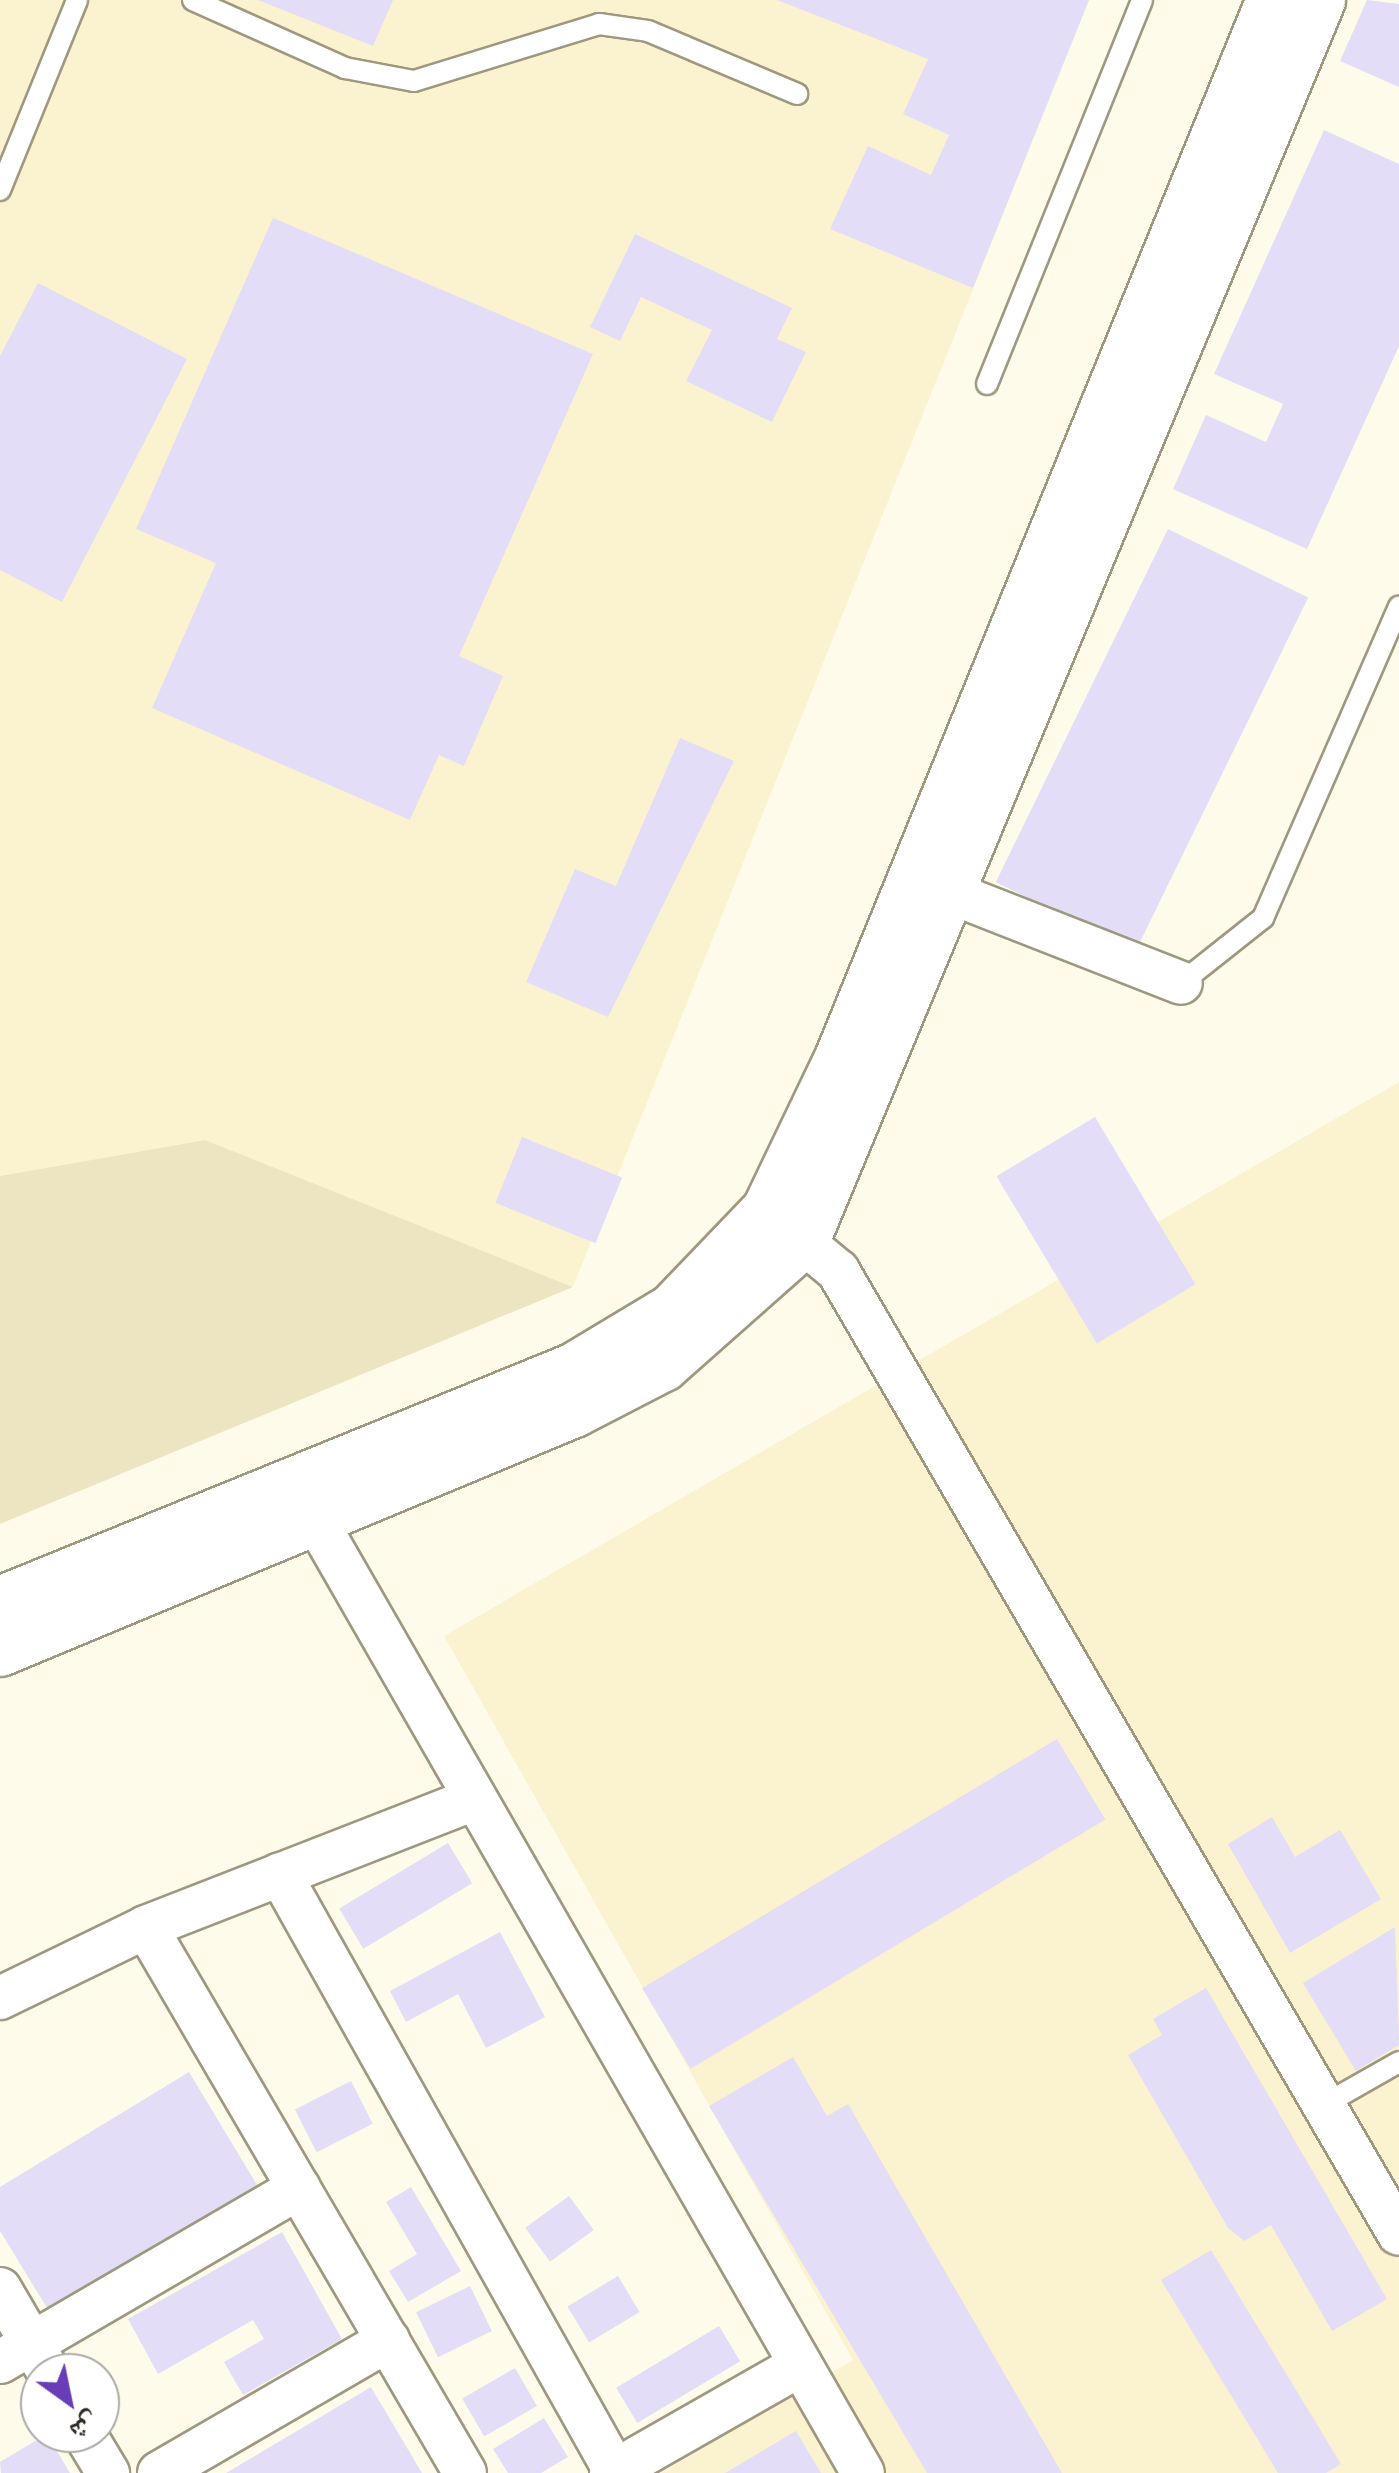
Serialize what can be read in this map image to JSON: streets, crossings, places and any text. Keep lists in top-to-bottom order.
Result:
{
  "north": "bottom right"
}
